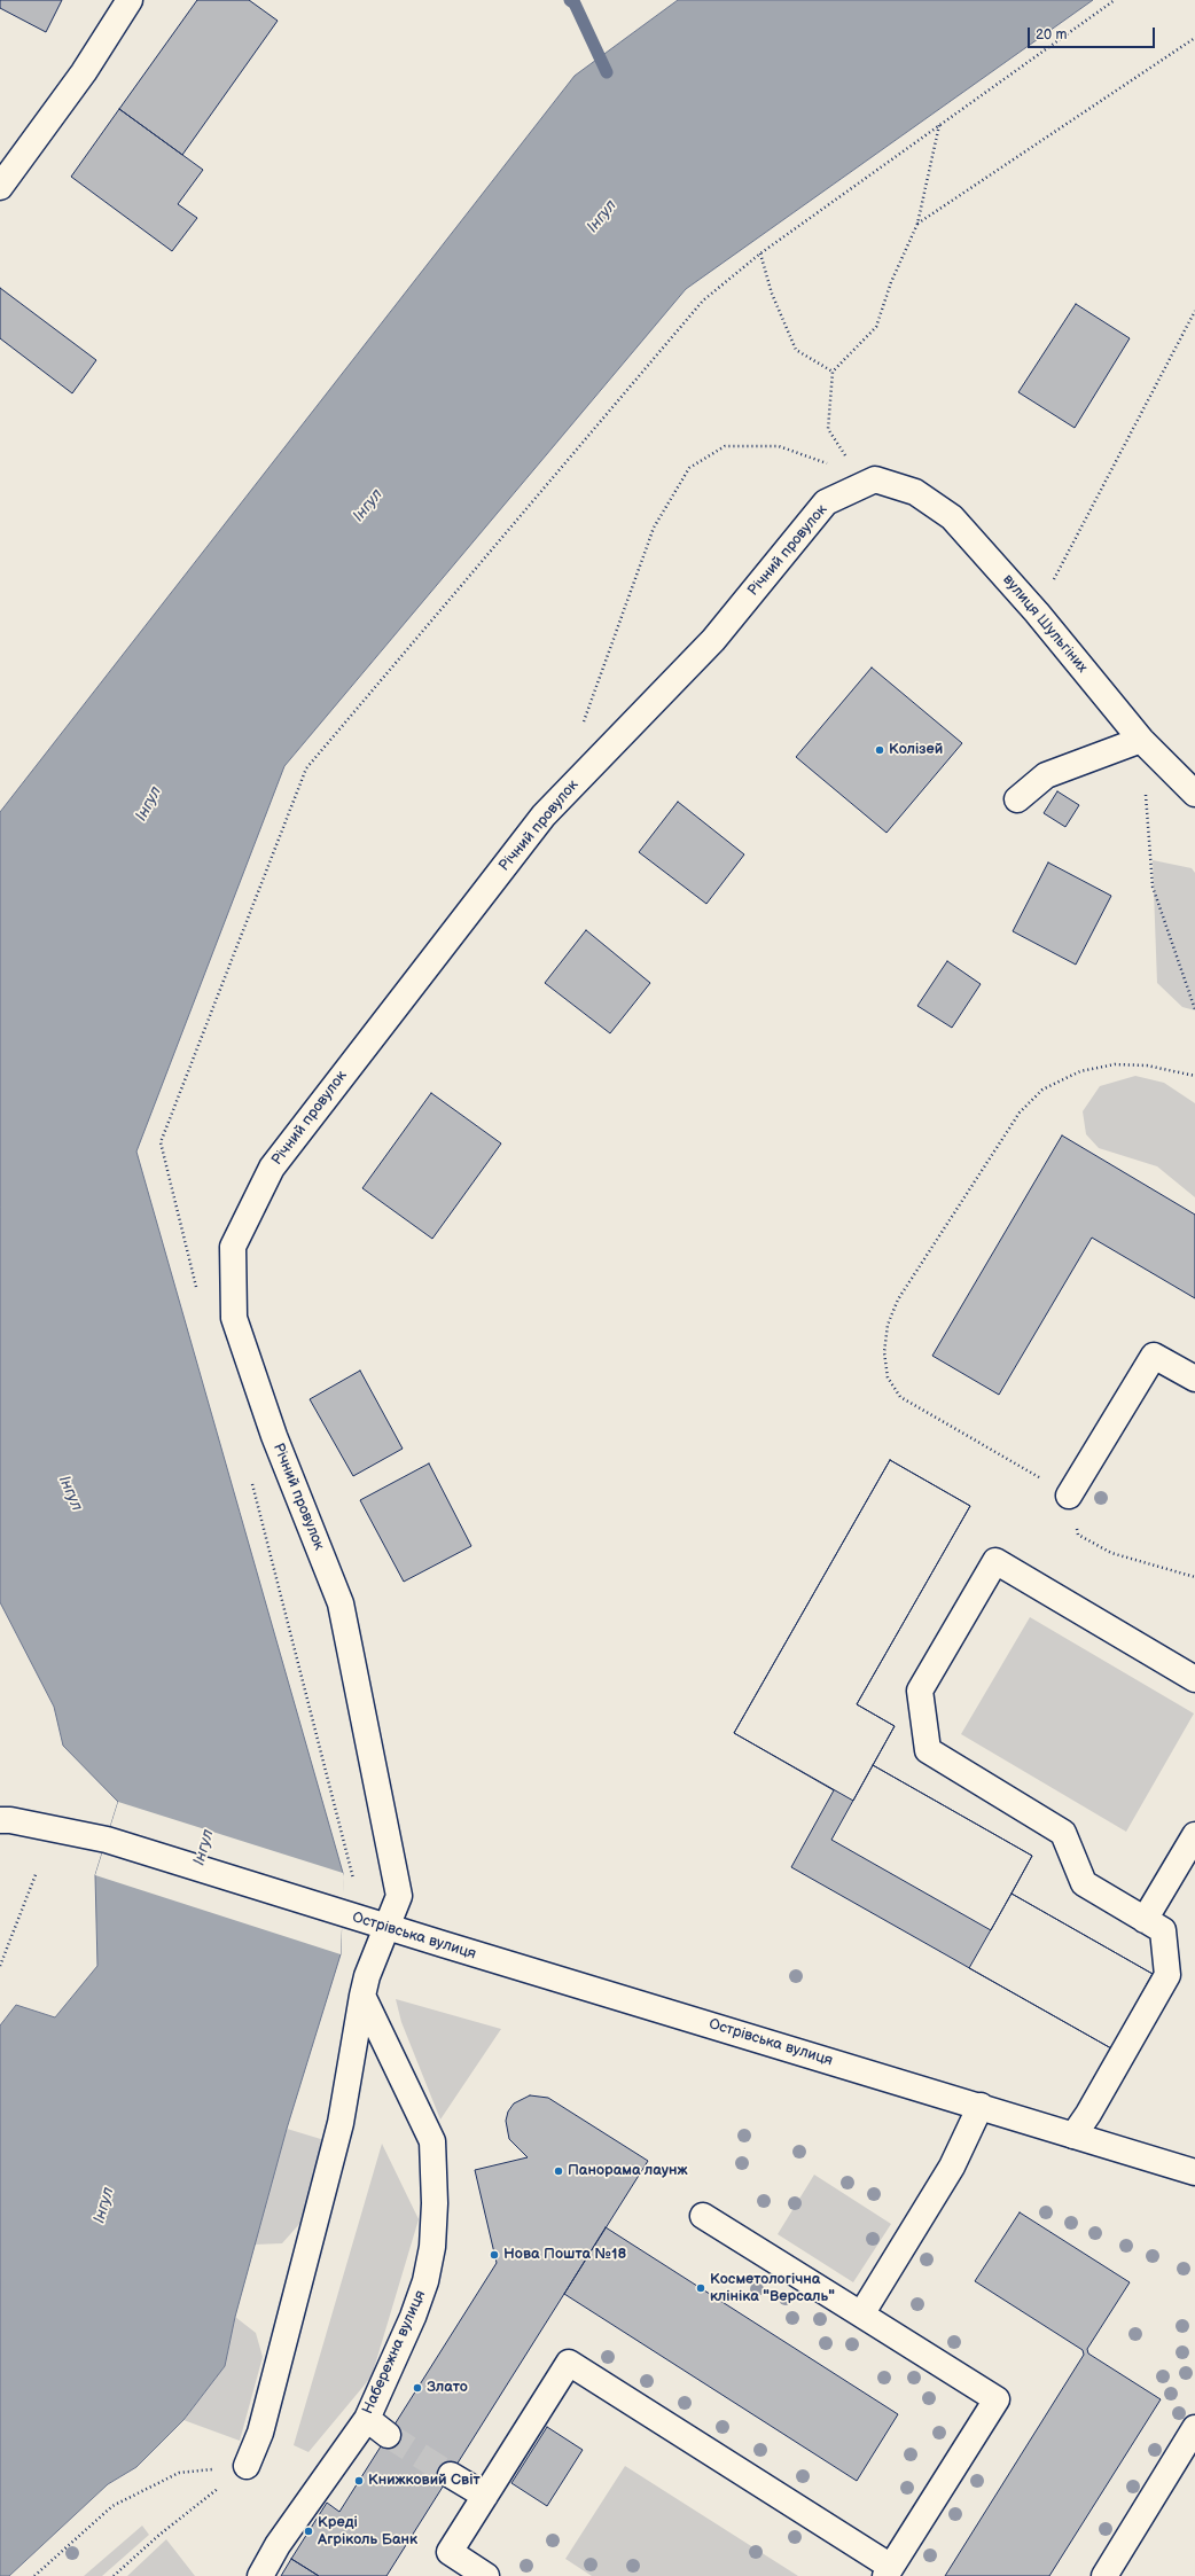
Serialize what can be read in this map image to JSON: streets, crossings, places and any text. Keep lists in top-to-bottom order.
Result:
{
  "streets": {
    "street": [
      "Річний провулок",
      "вулиця Шульгіних",
      "Острівська вулиця",
      "Набережна вулиця"
    ]
  },
  "crossings": [
    ["Річний провулок", "вулиця Шульгіних"],
    ["Річний провулок", "Острівська вулиця"]
  ],
  "water": ["Інгул"],
  "places": [
    "Колізей",
    "Панорама лаунж",
    "Нова Пошта №18",
    "Косметологічна клініка \"Версаль\"",
    "Злато",
    "Книжковий Світ",
    "Креді Агріколь Банк"
  ],
  "scale_bar": "20 m"
}
